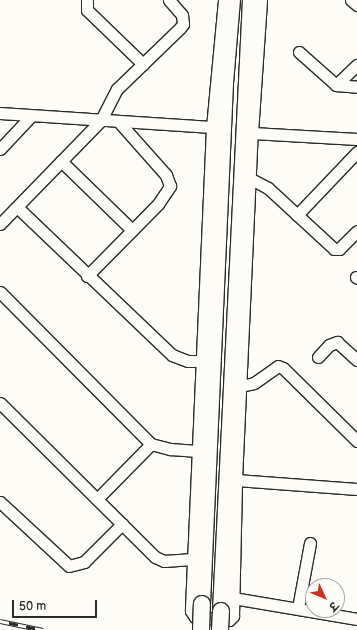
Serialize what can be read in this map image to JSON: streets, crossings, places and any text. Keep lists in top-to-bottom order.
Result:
{
  "scale_bar": "50 m",
  "north": "bottom right"
}
